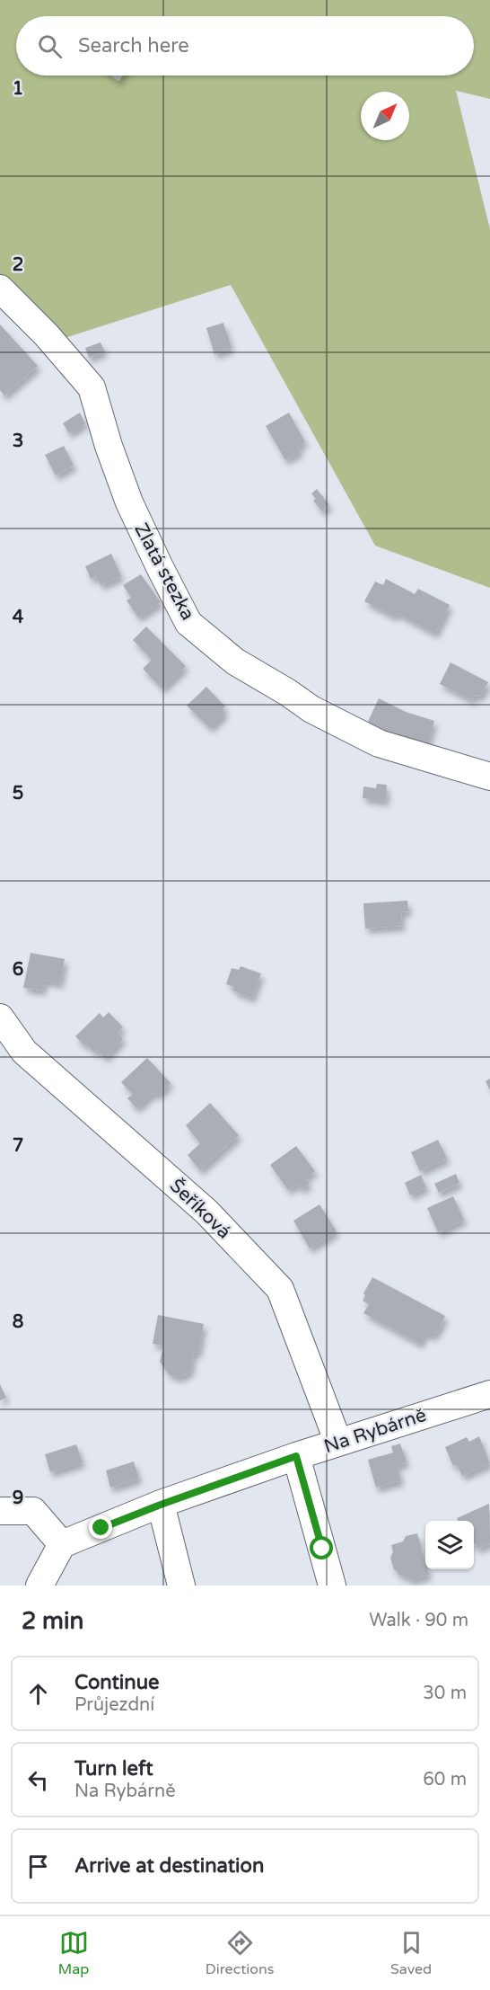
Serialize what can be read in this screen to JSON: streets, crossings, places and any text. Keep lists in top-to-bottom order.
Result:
{
  "streets": {
    "street": ["Zlatá stezka", "Šeříková", "Na Rybárně"]
  },
  "crossings": [
    ["Šeříková", "Na Rybárně"]
  ],
  "north": "top right",
  "page": {
    "search": "Search here",
    "heading": ["2 min", "Walk · 90 m"],
    "list": [
      ["Continue", "Průjezdní", "30 m"],
      ["Turn left", "Na Rybárně", "60 m"],
      "Arrive at destination"
    ],
    "nav": ["Map", "Directions", "Saved"]
  },
  "grid": {
    "rows": [
      "1",
      "2",
      "3",
      "4",
      "5",
      "6",
      "7",
      "8",
      "9"
    ]
  }
}
